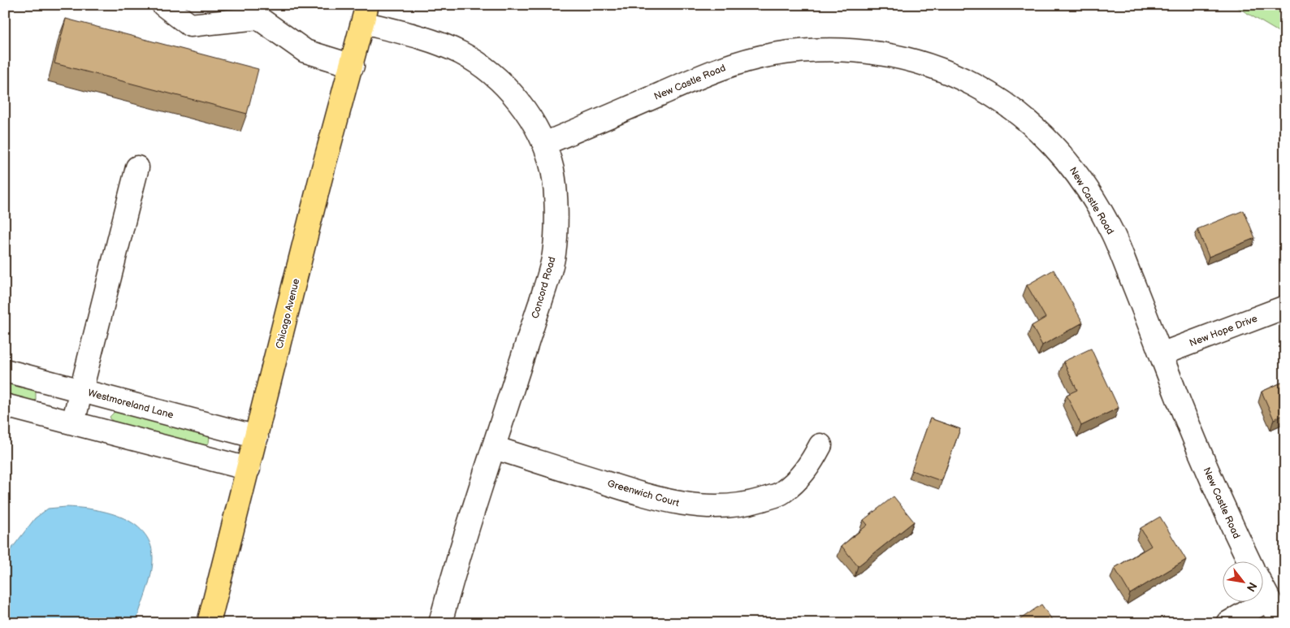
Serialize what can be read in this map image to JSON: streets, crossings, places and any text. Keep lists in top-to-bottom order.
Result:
{
  "streets": {
    "main road": ["Chicago Avenue"],
    "street": [
      "New Castle Road",
      "Concord Road",
      "New Hope Drive",
      "Westmoreland Lane",
      "Greenwich Court"
    ]
  },
  "crossings": [
    ["New Castle Road", "Concord Road"],
    ["New Castle Road", "New Hope Drive"],
    ["Concord Road", "Chicago Avenue"],
    ["Concord Road", "Greenwich Court"],
    ["Chicago Avenue", "Westmoreland Lane"]
  ],
  "north": "bottom right"
}
